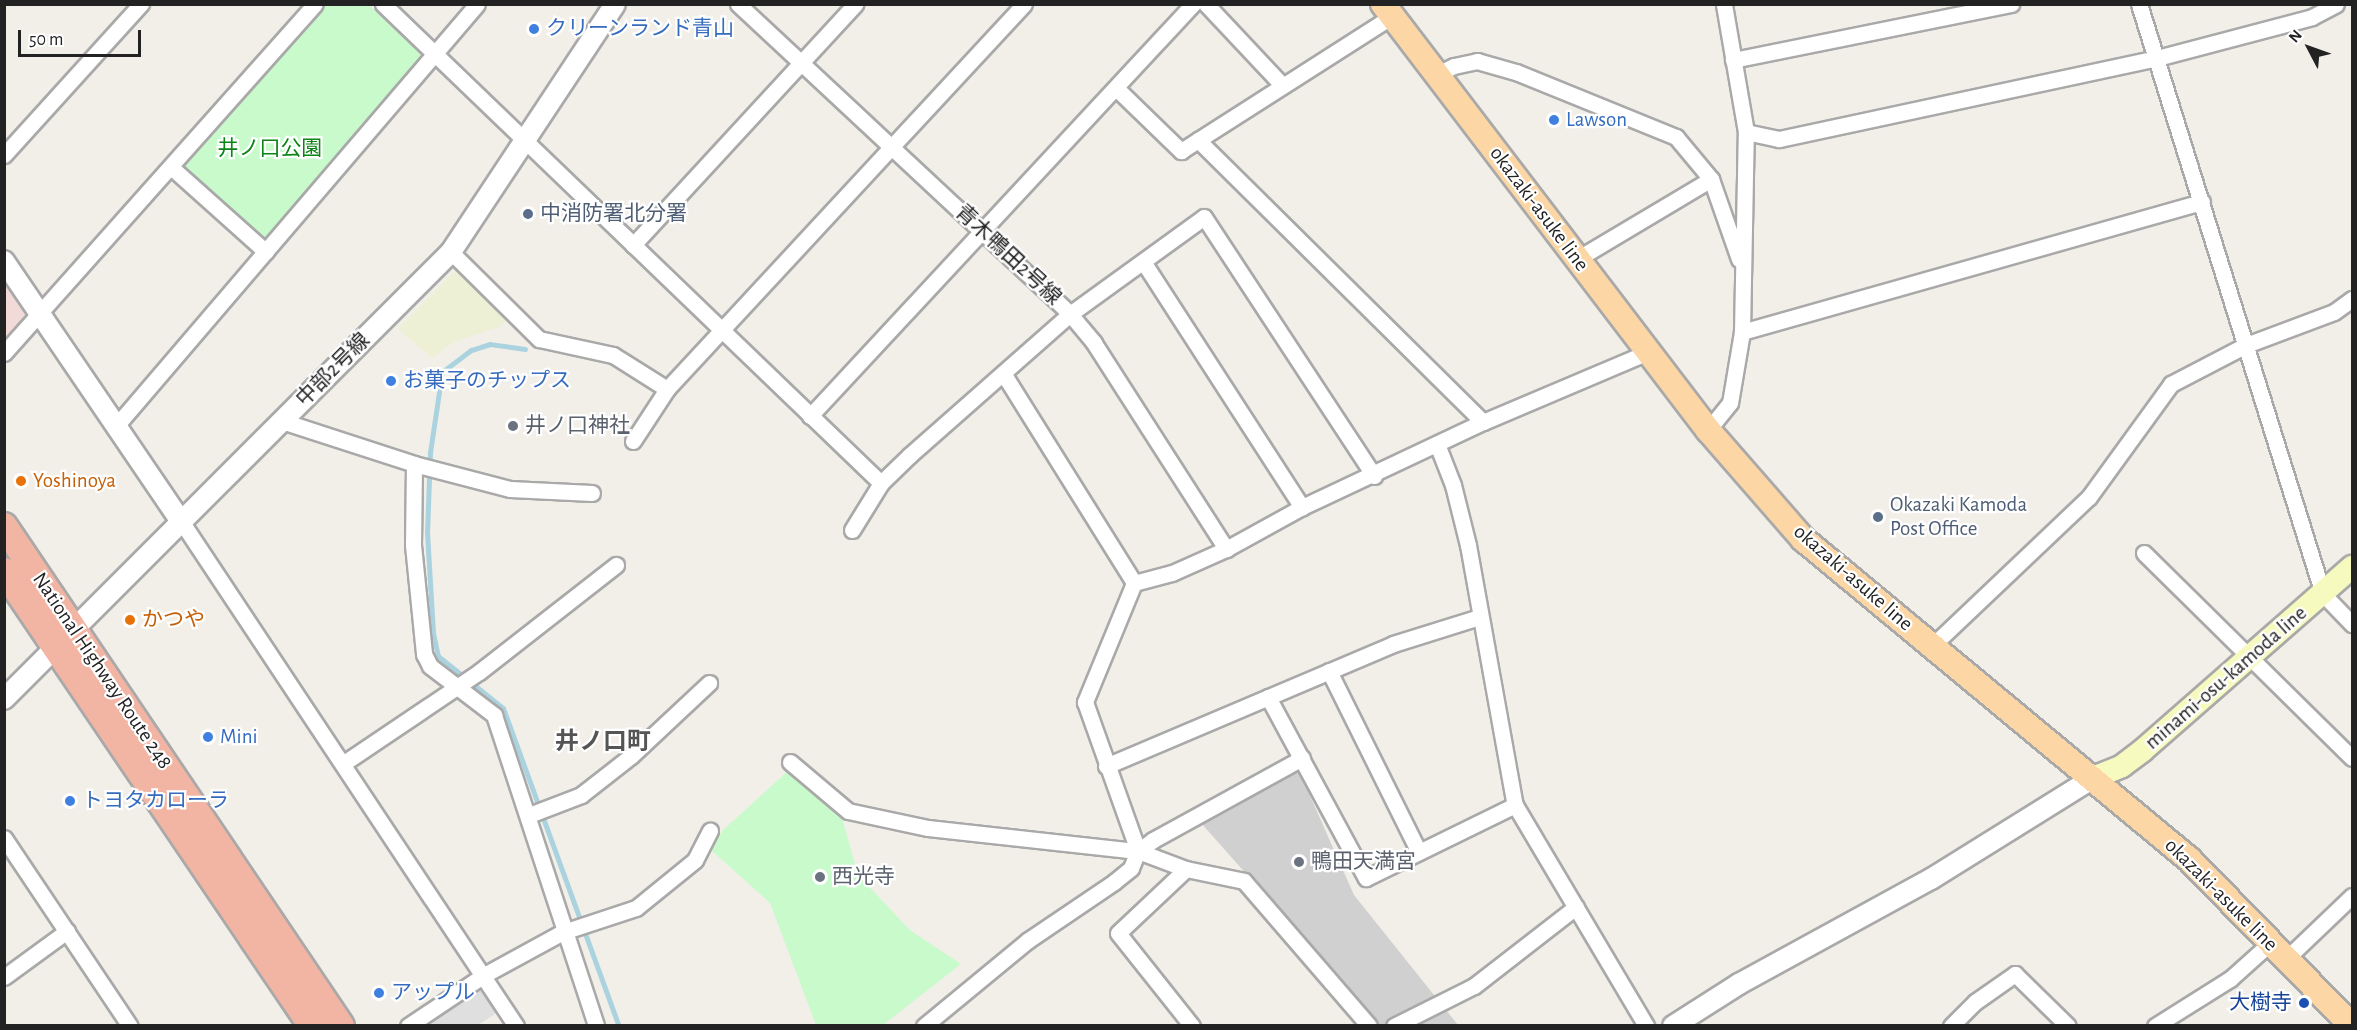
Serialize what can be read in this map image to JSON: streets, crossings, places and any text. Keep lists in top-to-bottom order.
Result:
{
  "streets": {
    "highway": ["National Highway Route 248"],
    "main road": ["okazaki-asuke line", "minami-osu-kamoda line"],
    "street": ["青木鴨田2号線", "中部2号線"]
  },
  "crossings": [
    ["okazaki-asuke line", "minami-osu-kamoda line"],
    ["中部2号線", "National Highway Route 248"]
  ],
  "districts": ["井ノ口町"],
  "parks": ["井ノ口公園"],
  "places": [
    "クリーンランド青山",
    "Lawson",
    "中消防署北分署",
    "お菓子のチップス",
    "井ノ口神社",
    "Yoshinoya",
    "Okazaki Kamoda Post Office",
    "かつや",
    "Mini",
    "トヨタカローラ",
    "鴨田天満宮",
    "西光寺",
    "アップル",
    "大樹寺"
  ],
  "scale_bar": "50 m",
  "north": "top left"
}
